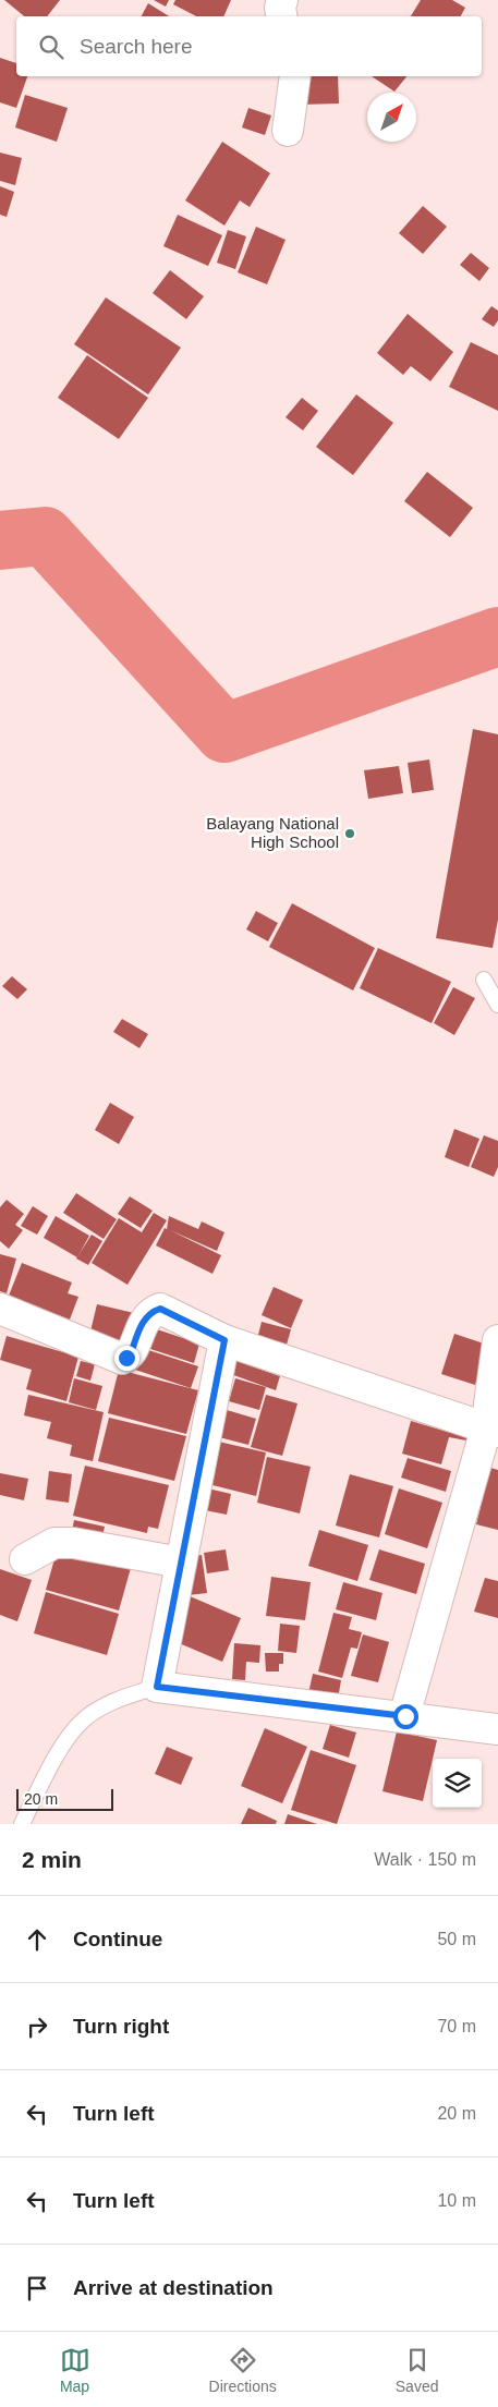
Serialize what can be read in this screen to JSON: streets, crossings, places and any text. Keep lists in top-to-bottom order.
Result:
{
  "places": ["Balayang National High School"],
  "scale_bar": "20 m",
  "north": "top right",
  "page": {
    "search": "Search here",
    "scale": "20 m",
    "heading": ["2 min", "Walk · 150 m"],
    "list": [
      ["Continue", "50 m"],
      ["Turn right", "70 m"],
      ["Turn left", "20 m"],
      ["Turn left", "10 m"],
      "Arrive at destination"
    ],
    "nav": ["Map", "Directions", "Saved"]
  }
}
